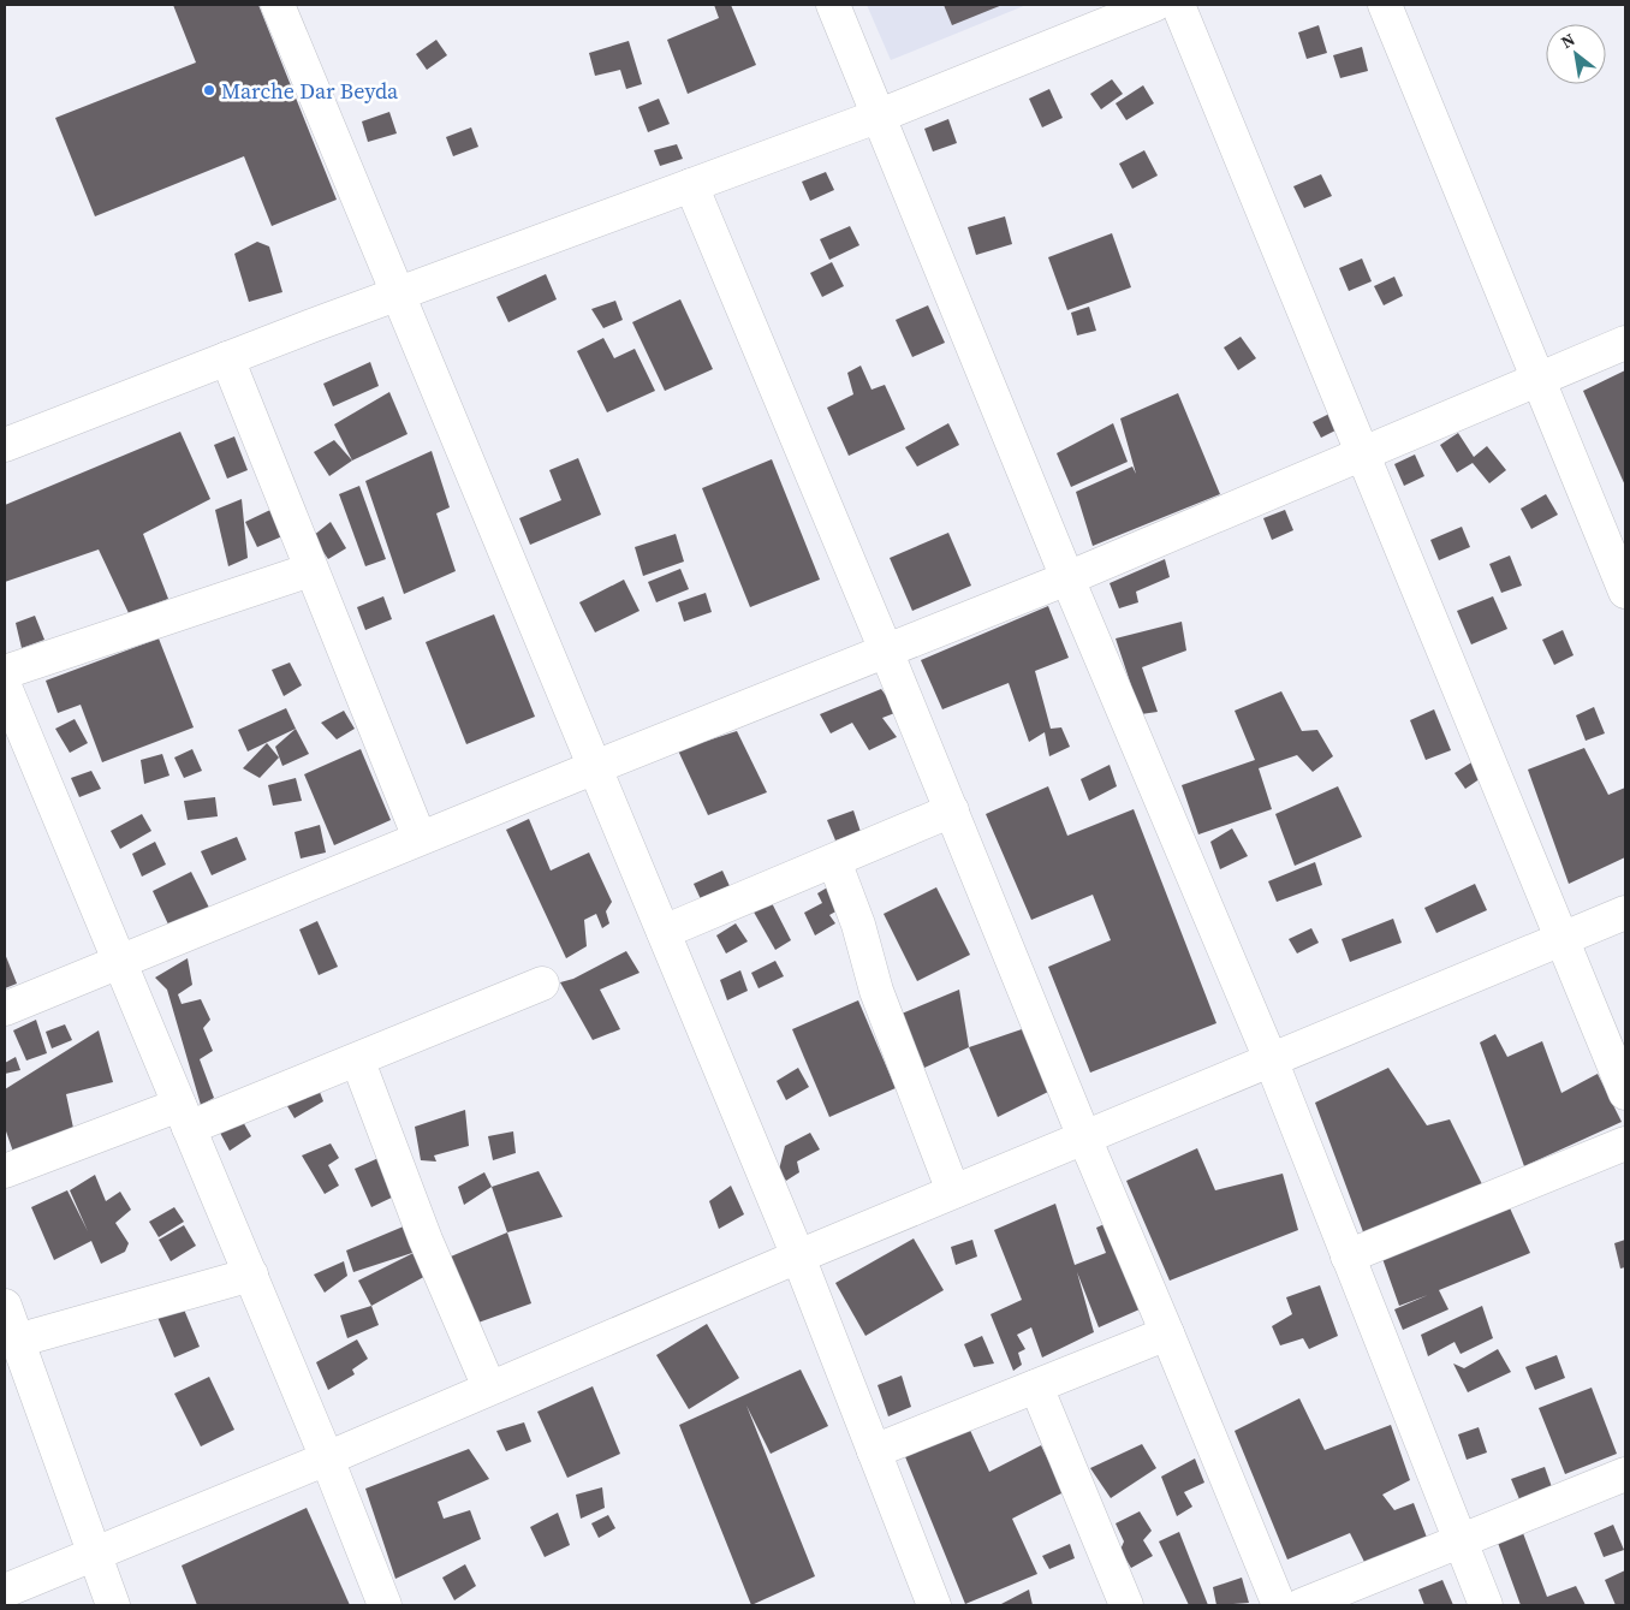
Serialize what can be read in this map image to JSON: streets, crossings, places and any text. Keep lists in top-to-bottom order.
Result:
{
  "places": ["Marche Dar Beyda"],
  "north": "top left"
}
